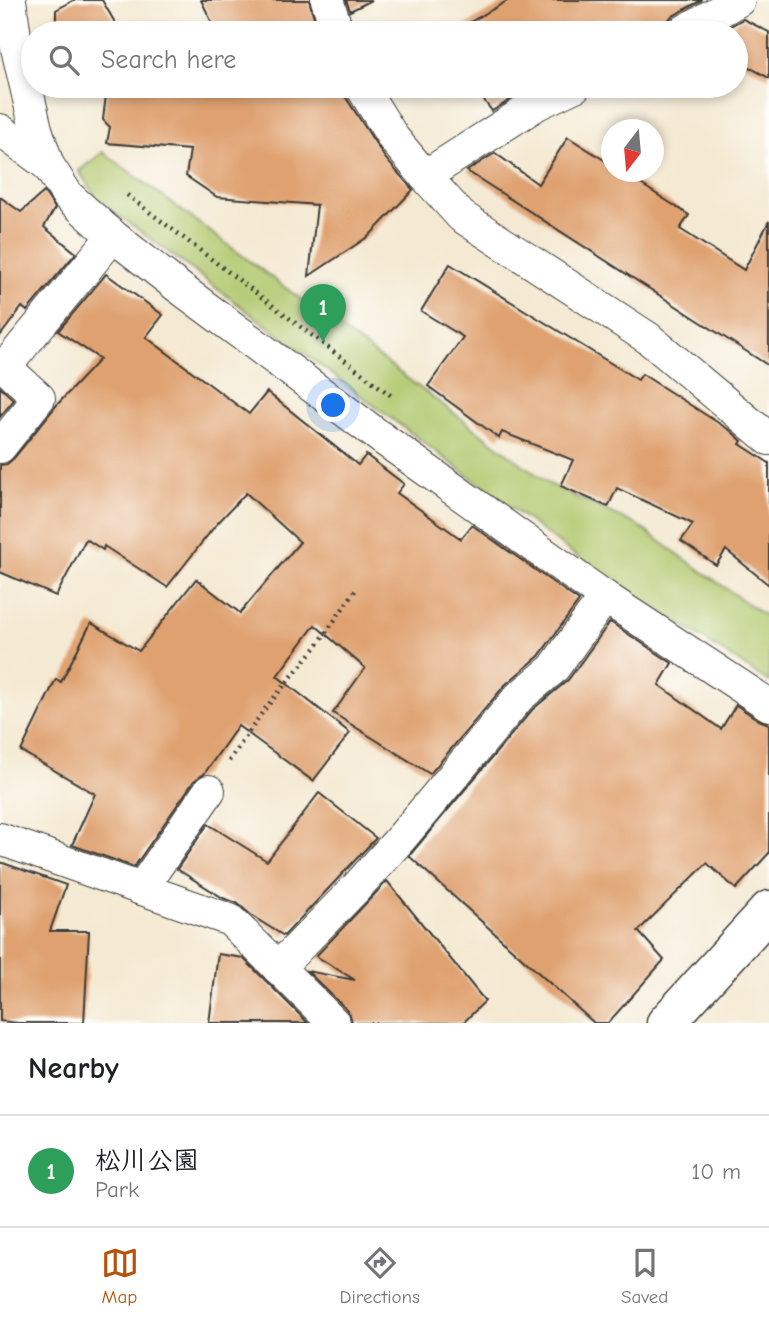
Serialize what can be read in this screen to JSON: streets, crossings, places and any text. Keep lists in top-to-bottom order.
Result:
{
  "north": "bottom",
  "page": {
    "search": "Search here",
    "pins": "1",
    "heading": "Nearby",
    "list": [
      {
        "mark": "1",
        "name": "松川公園",
        "note": "Park",
        "value": "10 m"
      }
    ],
    "nav": ["Map", "Directions", "Saved"]
  }
}
